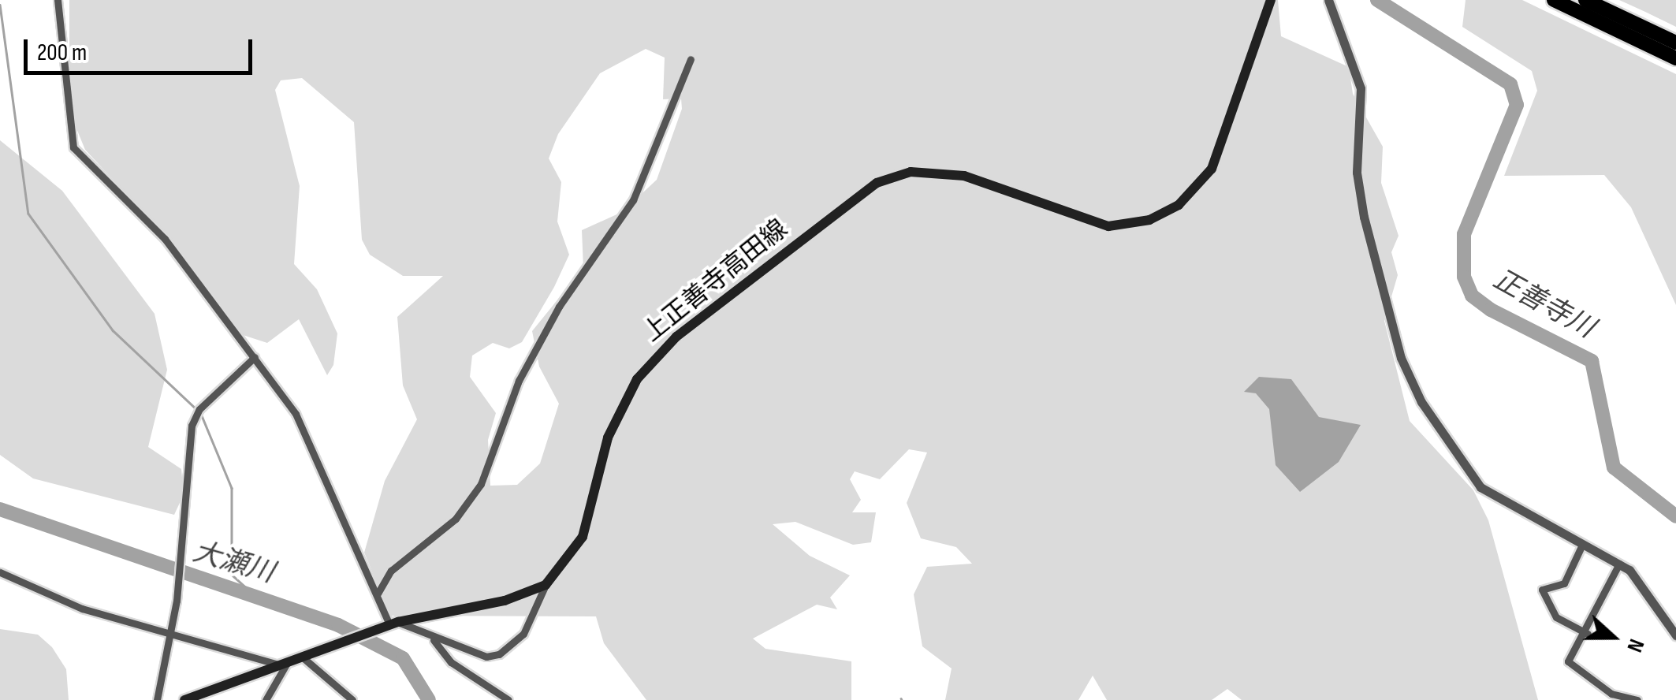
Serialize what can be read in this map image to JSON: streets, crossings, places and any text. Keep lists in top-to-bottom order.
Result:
{
  "streets": {
    "main road": ["上正善寺高田線"]
  },
  "water": ["正善寺川", "大瀬川"],
  "scale_bar": "200 m",
  "north": "right"
}
